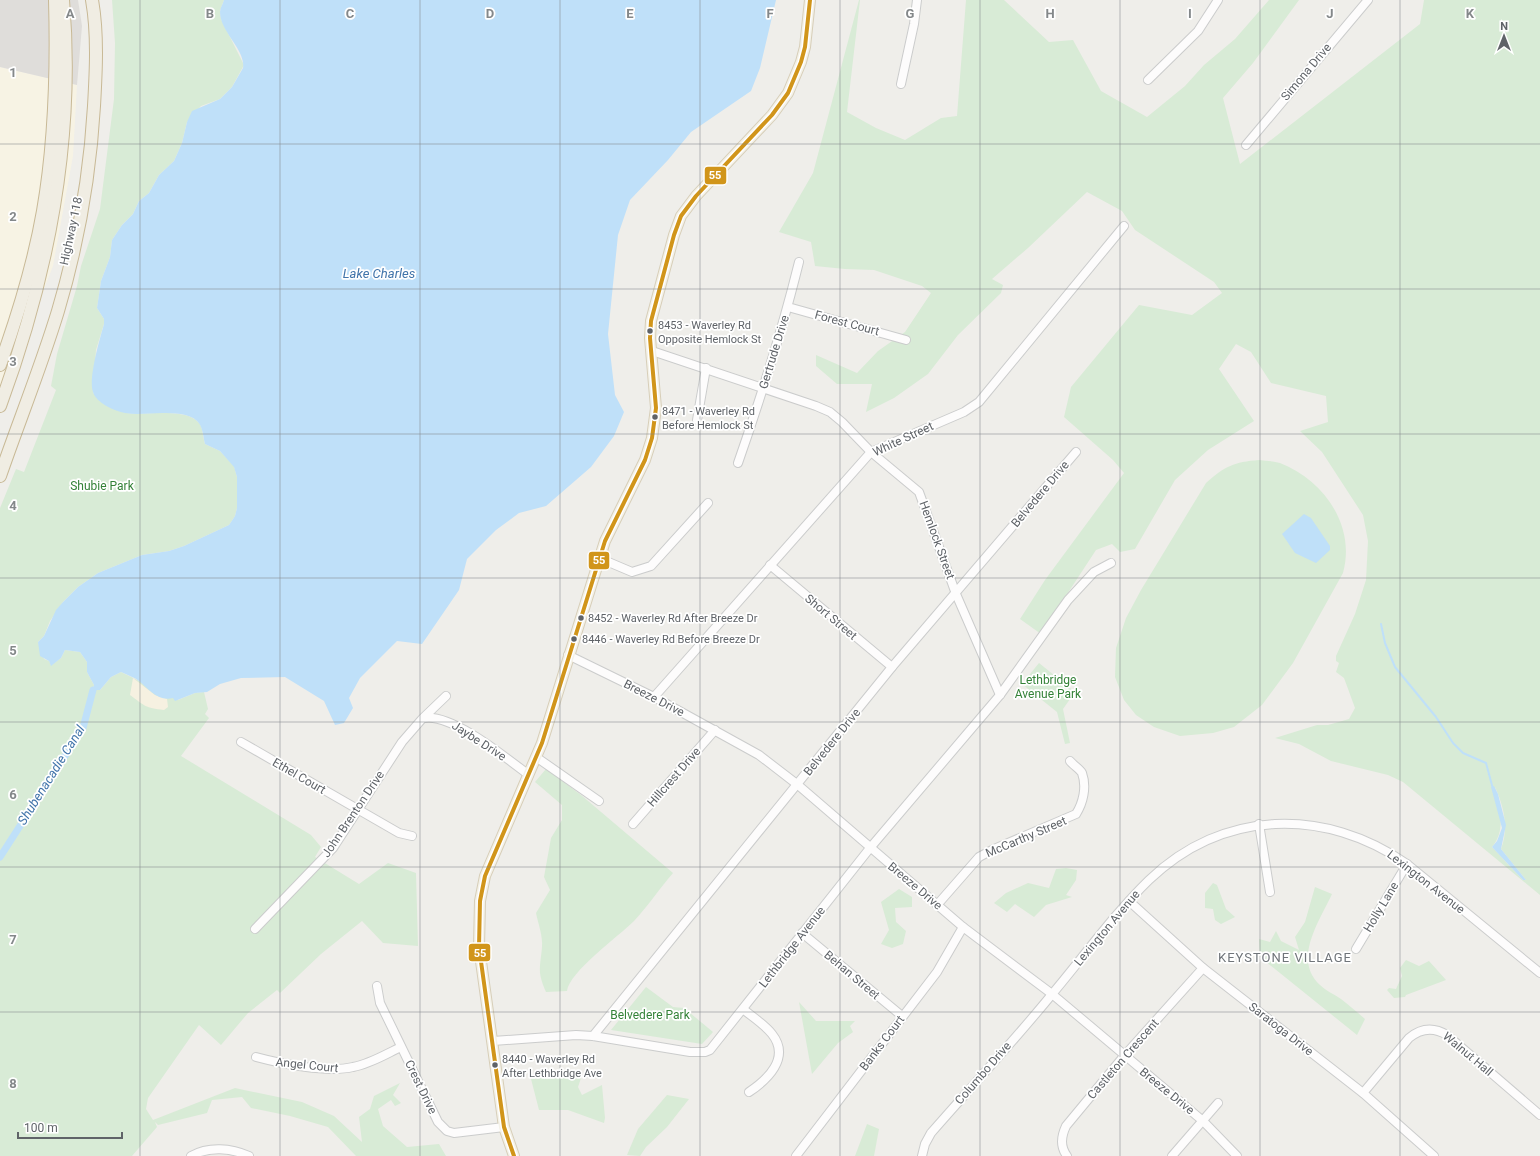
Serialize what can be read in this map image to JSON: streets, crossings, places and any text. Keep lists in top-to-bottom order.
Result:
{
  "streets": {
    "highway": ["Highway 118"],
    "street": [
      "Simona Drive",
      "Forest Court",
      "Gertrude Drive",
      "White Street",
      "Belvedere Drive",
      "Hemlock Street",
      "Short Street",
      "Breeze Drive",
      "Jaybe Drive",
      "Ethel Court",
      "Hillcrest Drive",
      "John Brenton Drive",
      "McCarthy Street",
      "Lexington Avenue",
      "Holly Lane",
      "Lethbridge Avenue",
      "Behan Street",
      "Saratoga Drive",
      "Banks Court",
      "Walnut Hall",
      "Castleton Crescent",
      "Angel Court",
      "Columbo Drive",
      "Crest Drive"
    ]
  },
  "crossings": [
    ["Forest Court", "Gertrude Drive"],
    ["Gertrude Drive", "Hemlock Street"],
    ["White Street", "Hemlock Street"],
    ["White Street", "Short Street"],
    ["White Street", "Breeze Drive"],
    ["Belvedere Drive", "Hemlock Street"],
    ["Belvedere Drive", "Short Street"],
    ["Belvedere Drive", "Breeze Drive"],
    ["Belvedere Drive", "Lethbridge Avenue"],
    ["Hemlock Street", "Lethbridge Avenue"],
    ["Breeze Drive", "Hillcrest Drive"],
    ["Breeze Drive", "McCarthy Street"],
    ["Breeze Drive", "Lexington Avenue"],
    ["Breeze Drive", "Lethbridge Avenue"],
    ["Breeze Drive", "Banks Court"],
    ["Breeze Drive", "Castleton Crescent"],
    ["Breeze Drive", "Columbo Drive"],
    ["Jaybe Drive", "John Brenton Drive"],
    ["Ethel Court", "John Brenton Drive"],
    ["Lexington Avenue", "Holly Lane"],
    ["Lexington Avenue", "Saratoga Drive"],
    ["Lexington Avenue", "Columbo Drive"],
    ["Lethbridge Avenue", "Behan Street"],
    ["Behan Street", "Banks Court"],
    ["Saratoga Drive", "Walnut Hall"],
    ["Saratoga Drive", "Castleton Crescent"],
    ["Angel Court", "Crest Drive"]
  ],
  "districts": ["KEYSTONE VILLAGE"],
  "water": ["Lake Charles", "Shubenacadie Canal"],
  "parks": ["Shubie Park", "Lethbridge Avenue Park", "Belvedere Park"],
  "places": [
    "8453 - Waverley Rd Opposite Hemlock St",
    "8471 - Waverley Rd Before Hemlock St",
    "8452 - Waverley Rd After Breeze Dr",
    "8446 - Waverley Rd Before Breeze Dr",
    "8440 - Waverley Rd After Lethbridge Ave"
  ],
  "lines": ["transit line 55"],
  "scale_bar": "100 m",
  "north": "top",
  "grid": {
    "columns": [
      "A",
      "B",
      "C",
      "D",
      "E",
      "F",
      "G",
      "H",
      "I",
      "J",
      "K"
    ],
    "rows": [
      "1",
      "2",
      "3",
      "4",
      "5",
      "6",
      "7",
      "8"
    ]
  }
}
